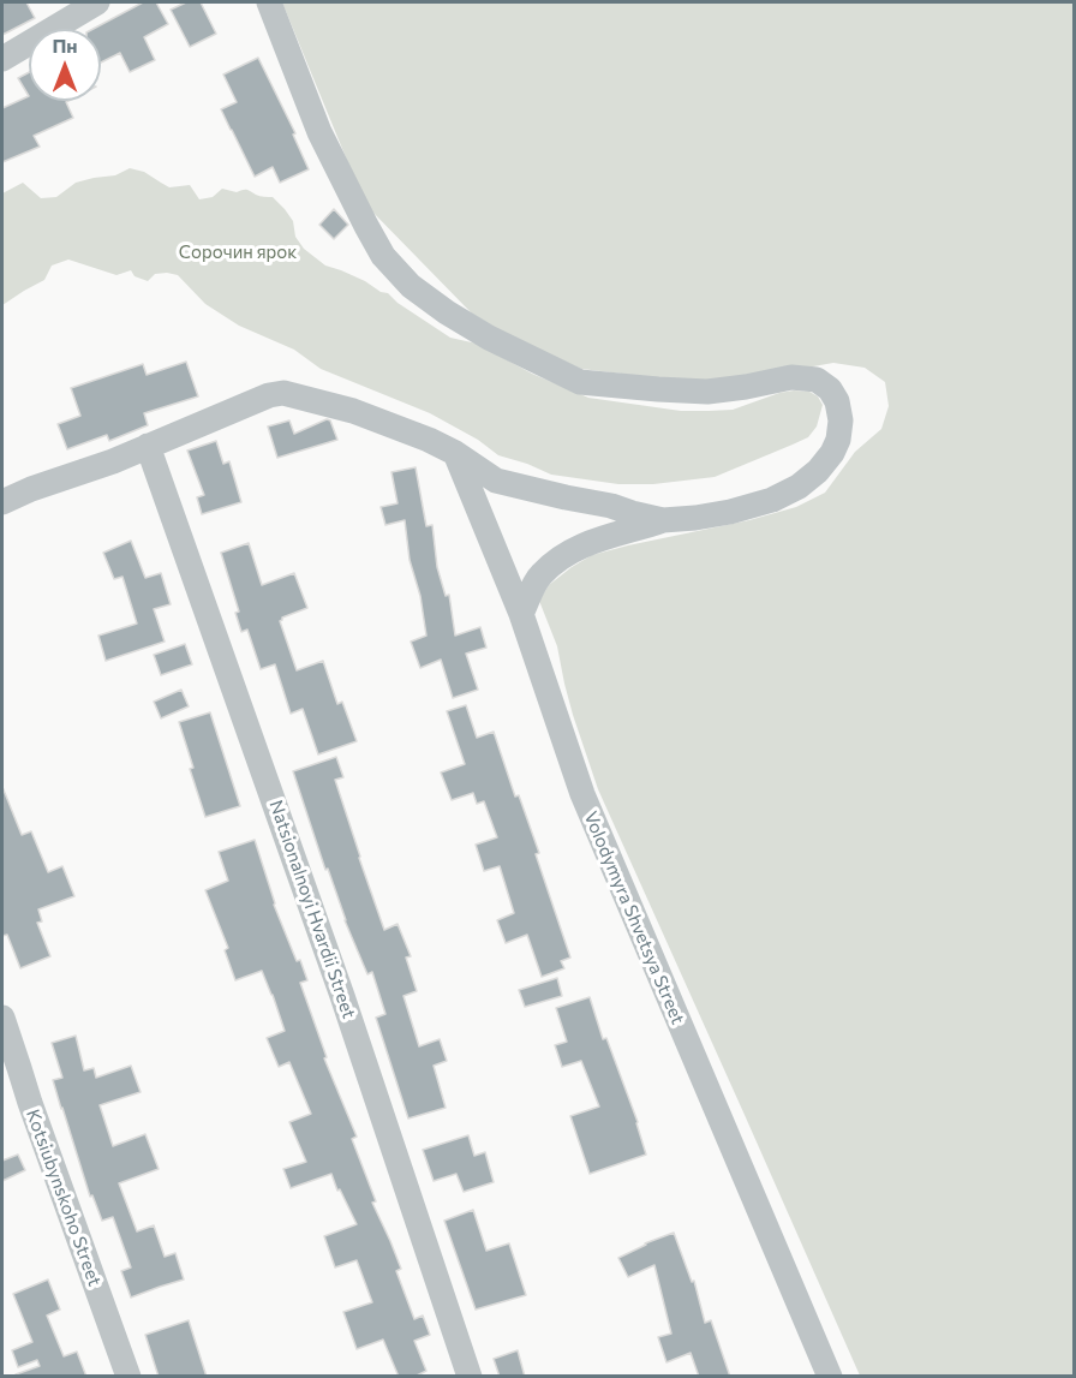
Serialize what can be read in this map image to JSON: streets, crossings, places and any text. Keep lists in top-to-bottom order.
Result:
{
  "streets": {
    "street": ["Natsionalnoyi Hvardii Street", "Volodymyra Shvetsya Street", "Kotsiubynskoho Street"]
  },
  "parks": ["Сорочин ярок"],
  "north": "top"
}
